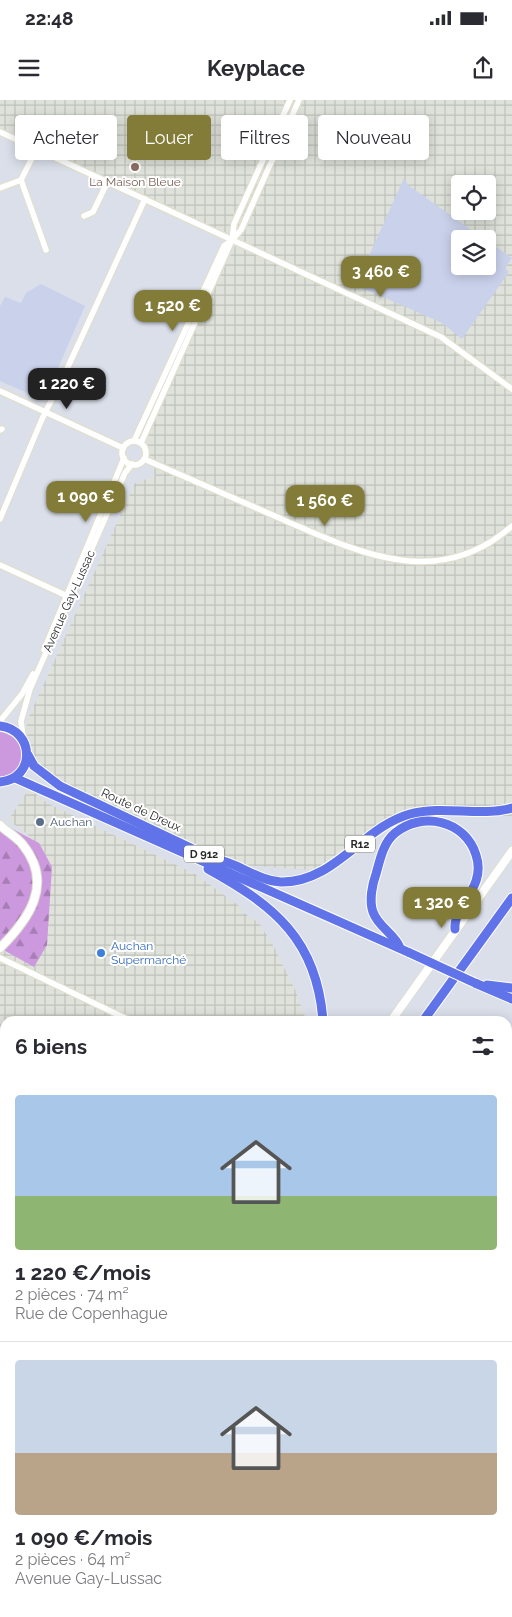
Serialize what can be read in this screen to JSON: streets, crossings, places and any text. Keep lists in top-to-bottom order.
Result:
{
  "streets": {
    "main road": ["Route de Dreux", "R12", "D 912"],
    "street": ["Avenue Gay-Lussac"]
  },
  "crossings": [
    ["Route de Dreux", "R12"]
  ],
  "places": ["La Maison Bleue", "Auchan", "Auchan Supermarché"],
  "page": {
    "status": "22:48",
    "header": "Keyplace",
    "chip": [
      "Acheter",
      "Louer",
      "Filtres",
      "Nouveau"
    ],
    "price": [
      "3 460 €",
      "1 520 €",
      "1 220 €",
      "1 090 €",
      "1 560 €",
      "1 320 €"
    ],
    "heading": "6 biens",
    "list": [
      {
        "name": "1 220 €/mois",
        "note": "2 pièces · 74 m² · Rue de Copenhague"
      },
      {
        "name": "1 090 €/mois",
        "note": "2 pièces · 64 m² · Avenue Gay-Lussac"
      }
    ]
  }
}
